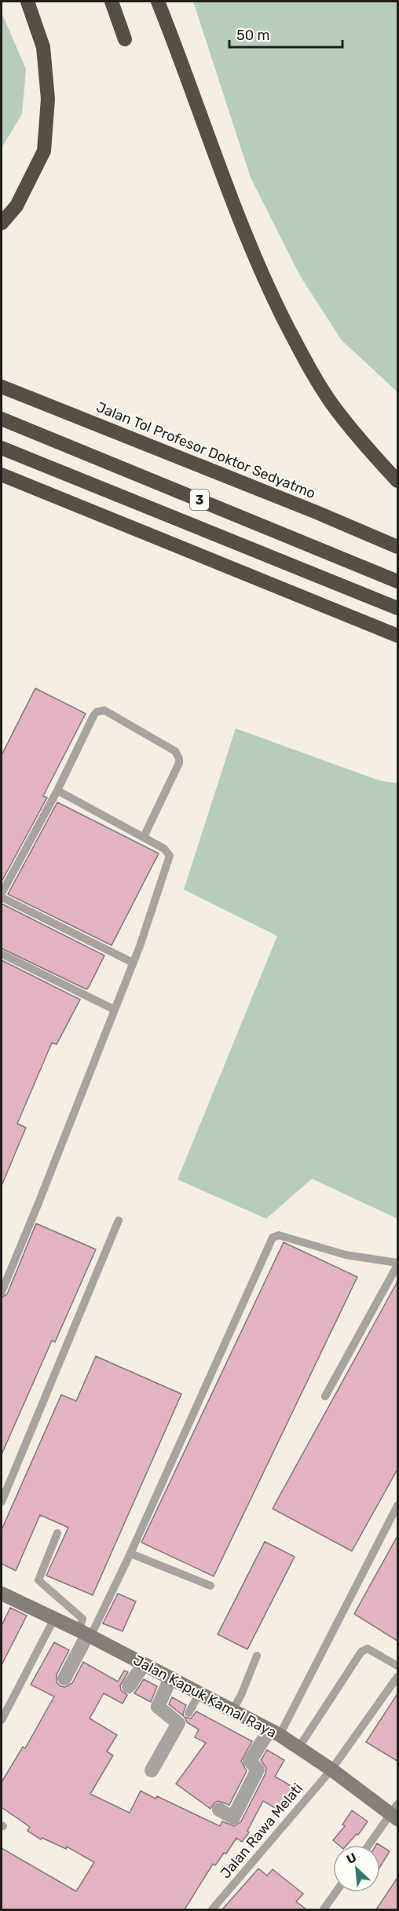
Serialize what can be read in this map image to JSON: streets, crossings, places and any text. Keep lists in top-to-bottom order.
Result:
{
  "streets": {
    "highway": ["Jalan Tol Profesor Doktor Sedyatmo", "3"],
    "main road": ["Jalan Kapuk Kamal Raya"],
    "lane": ["Jalan Rawa Melati"]
  },
  "crossings": [
    ["Jalan Kapuk Kamal Raya", "Jalan Rawa Melati"]
  ],
  "scale_bar": "50 m",
  "north": "top left"
}
